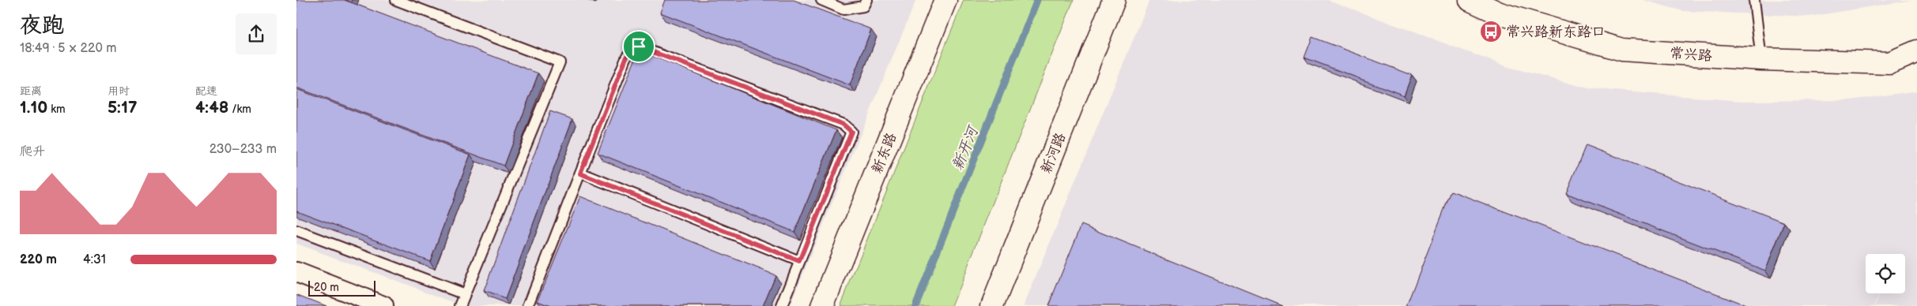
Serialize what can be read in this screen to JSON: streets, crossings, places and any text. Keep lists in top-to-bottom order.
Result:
{
  "streets": {
    "street": ["常兴路", "新东路", "新河路"]
  },
  "water": ["新开河"],
  "places": {
    "bus stop": ["常兴路新东路口"]
  },
  "scale_bar": "20 m",
  "page": {
    "heading": ["夜跑", "18:49 · 5 × 220 m"],
    "stats": [
      ["距离", "1.10 km"],
      ["用时", "5:17"],
      ["配速", "4:48 /km"]
    ],
    "chart": ["爬升", "230–233 m"],
    "list": [
      {
        "name": "220 m",
        "note": "4:31"
      }
    ],
    "scale": "20 m"
  }
}
